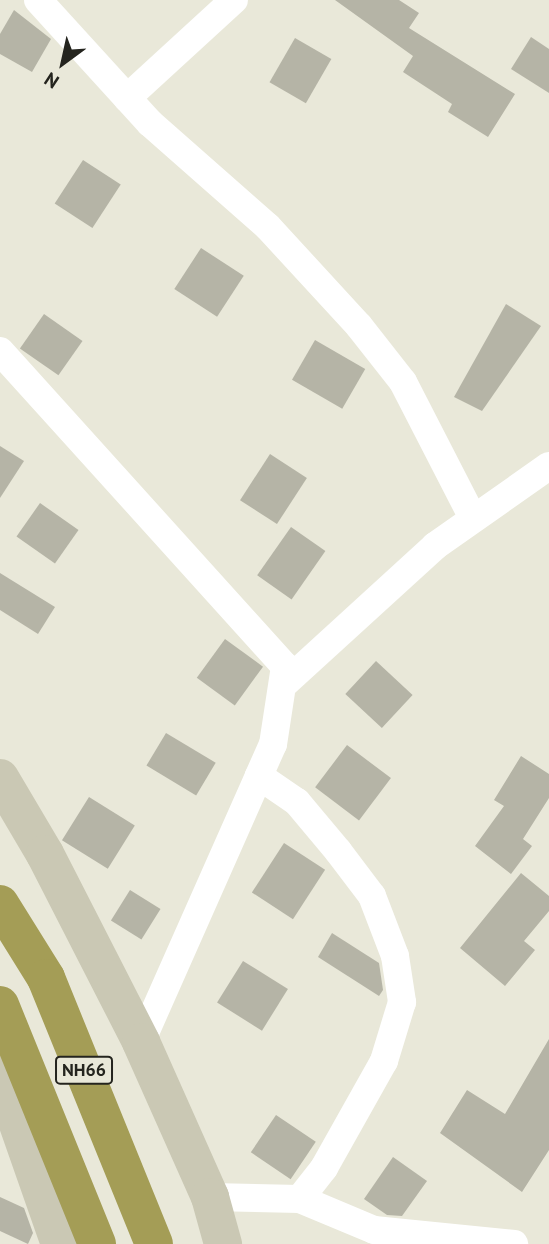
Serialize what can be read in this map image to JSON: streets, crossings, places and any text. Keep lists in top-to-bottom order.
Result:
{
  "streets": {
    "highway": ["NH66"]
  },
  "north": "bottom left"
}
